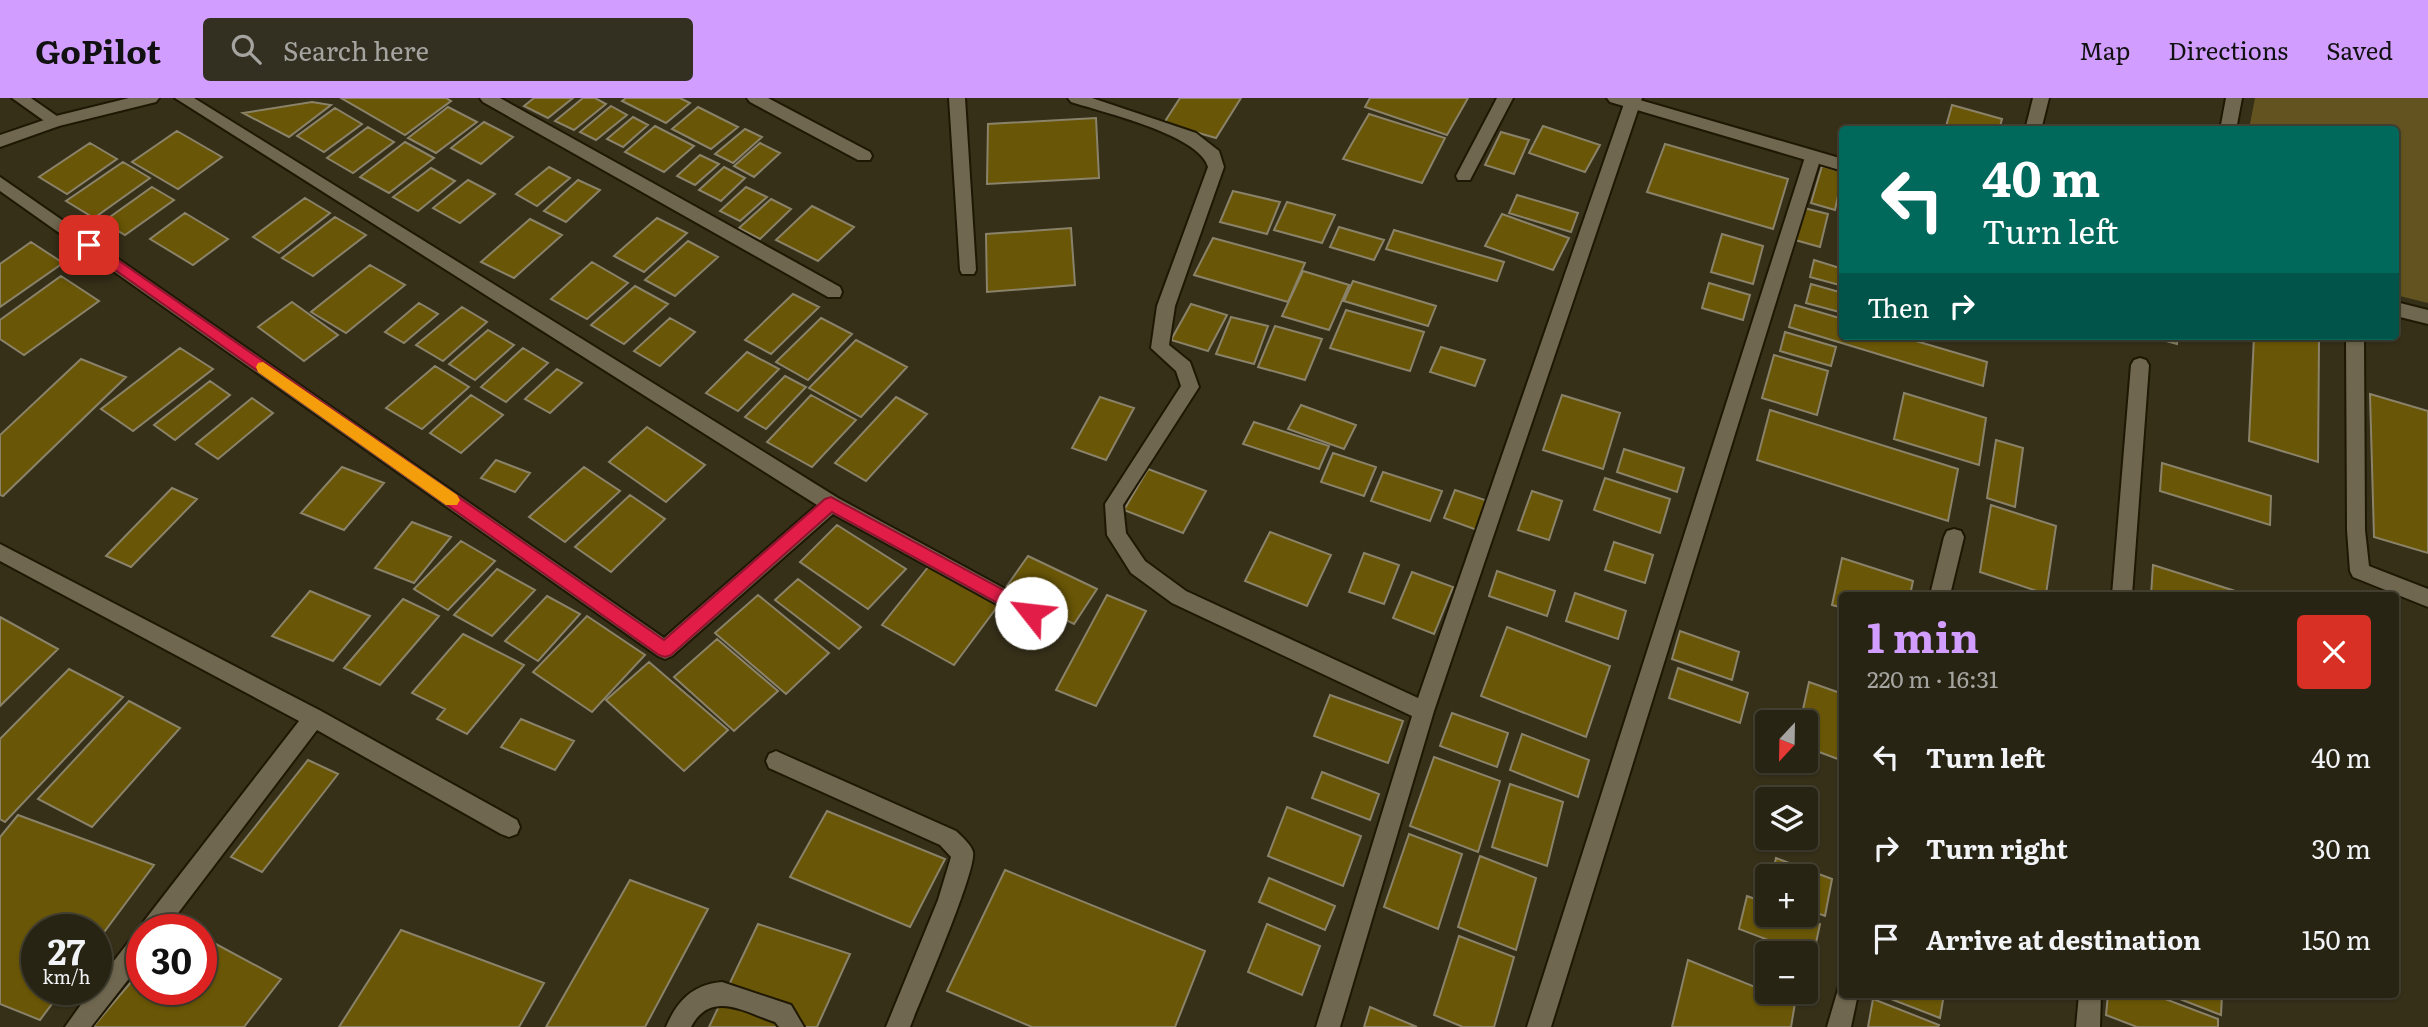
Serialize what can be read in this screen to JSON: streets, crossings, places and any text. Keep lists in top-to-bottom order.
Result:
{
  "north": "bottom",
  "page": {
    "header": "GoPilot",
    "search": "Search here",
    "nav": ["Map", "Directions", "Saved"],
    "turn": ["40 m", "Turn left"],
    "then": "Then",
    "heading": ["1 min", "220 m · 16:31"],
    "map_buttons": ["+", "−"],
    "list": [
      {
        "name": "Turn left",
        "value": "40 m"
      },
      {
        "name": "Turn right",
        "value": "30 m"
      },
      {
        "name": "Arrive at destination",
        "value": "150 m"
      }
    ],
    "speed": "27 km/h",
    "limit": "30"
  }
}
